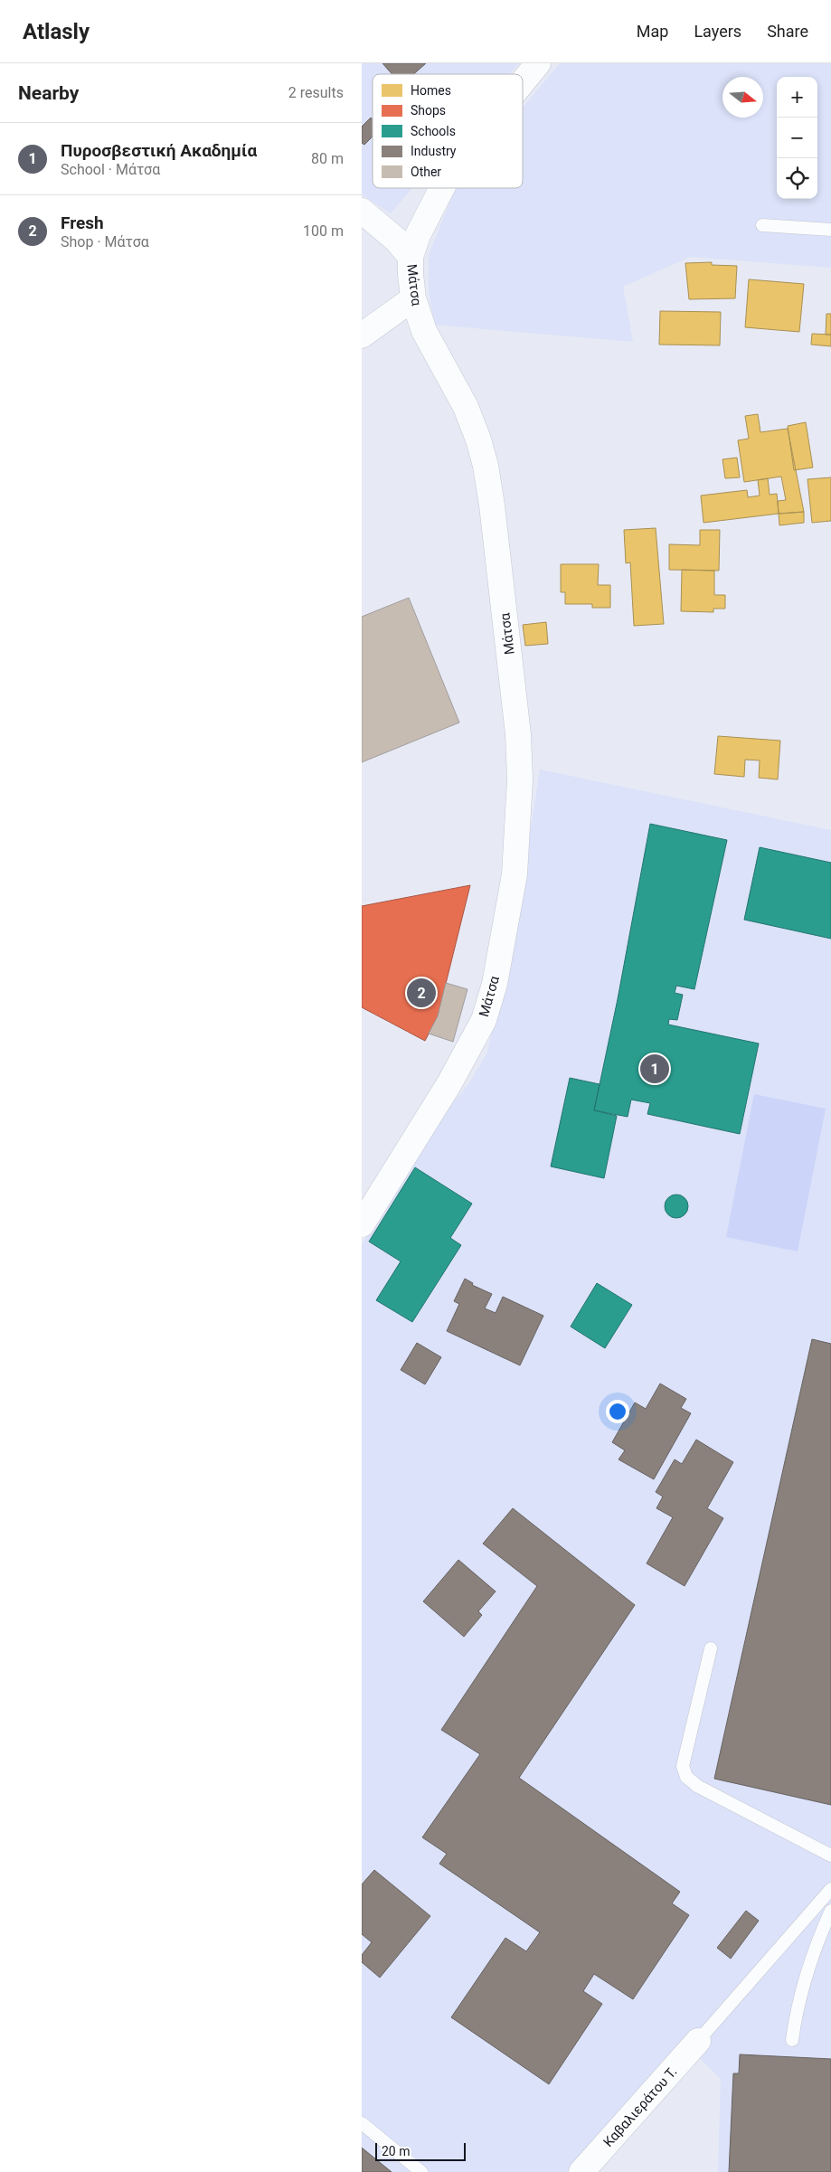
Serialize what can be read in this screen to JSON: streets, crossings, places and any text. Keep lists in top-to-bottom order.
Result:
{
  "streets": {
    "street": ["Μάτσα", "Καβαλιεράτου Τ."]
  },
  "legend": [
    "Homes",
    "Shops",
    "Schools",
    "Industry",
    "Other"
  ],
  "scale_bar": "20 m",
  "north": "right",
  "page": {
    "header": "Atlasly",
    "nav": ["Map", "Layers", "Share"],
    "heading": ["Nearby", "2 results"],
    "map_buttons": ["+", "−"],
    "list": [
      {
        "mark": "1",
        "name": "Πυροσβεστική Ακαδημία",
        "note": "School · Μάτσα",
        "value": "80 m"
      },
      {
        "mark": "2",
        "name": "Fresh",
        "note": "Shop · Μάτσα",
        "value": "100 m"
      }
    ],
    "pins": ["2", "1"],
    "scale": "20 m"
  }
}
